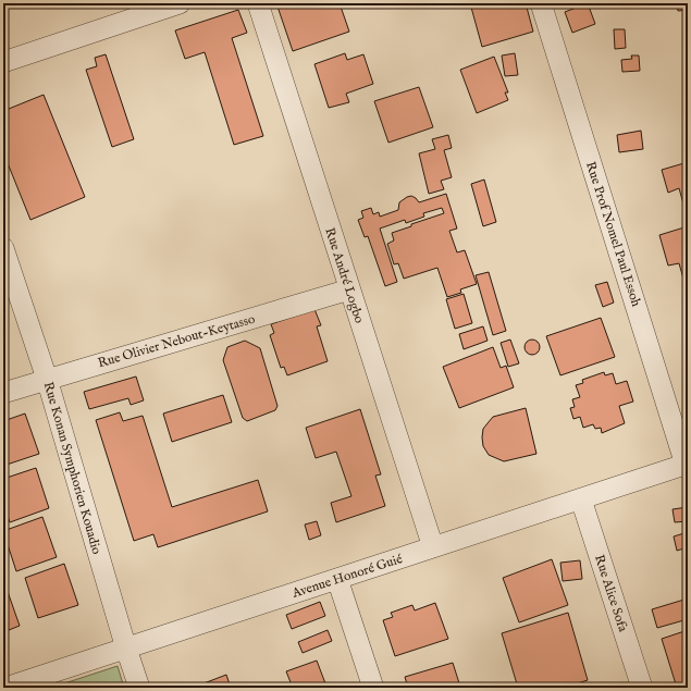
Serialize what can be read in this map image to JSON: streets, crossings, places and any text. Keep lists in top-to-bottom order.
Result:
{
  "streets": {
    "street": [
      "Rue Prof Nomel Paul Essoh",
      "Rue André Logbo",
      "Rue Olivier Nebout-Keytasso",
      "Rue Konan Symphorien Kouadio",
      "Avenue Honoré Guié",
      "Rue Alice Sofa"
    ]
  },
  "crossings": [
    ["Rue Prof Nomel Paul Essoh", "Avenue Honoré Guié"],
    ["Rue André Logbo", "Rue Olivier Nebout-Keytasso"],
    ["Rue André Logbo", "Avenue Honoré Guié"],
    ["Rue Olivier Nebout-Keytasso", "Rue Konan Symphorien Kouadio"],
    ["Rue Konan Symphorien Kouadio", "Avenue Honoré Guié"],
    ["Avenue Honoré Guié", "Rue Alice Sofa"]
  ]
}
